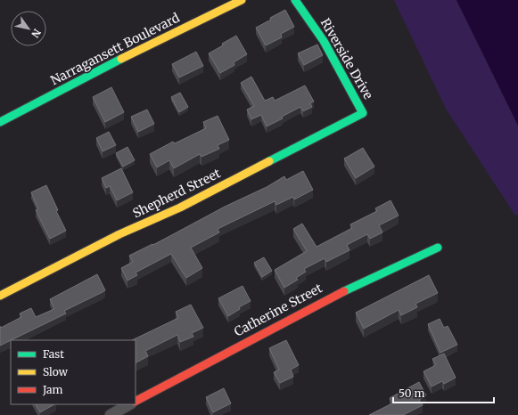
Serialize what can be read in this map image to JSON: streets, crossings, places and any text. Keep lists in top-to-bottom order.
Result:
{
  "streets": {
    "street": [
      "Narragansett Boulevard",
      "Riverside Drive",
      "Shepherd Street",
      "Catherine Street"
    ]
  },
  "crossings": [
    ["Riverside Drive", "Shepherd Street"]
  ],
  "legend": ["Fast", "Slow", "Jam"],
  "scale_bar": "50 m",
  "north": "bottom right"
}
